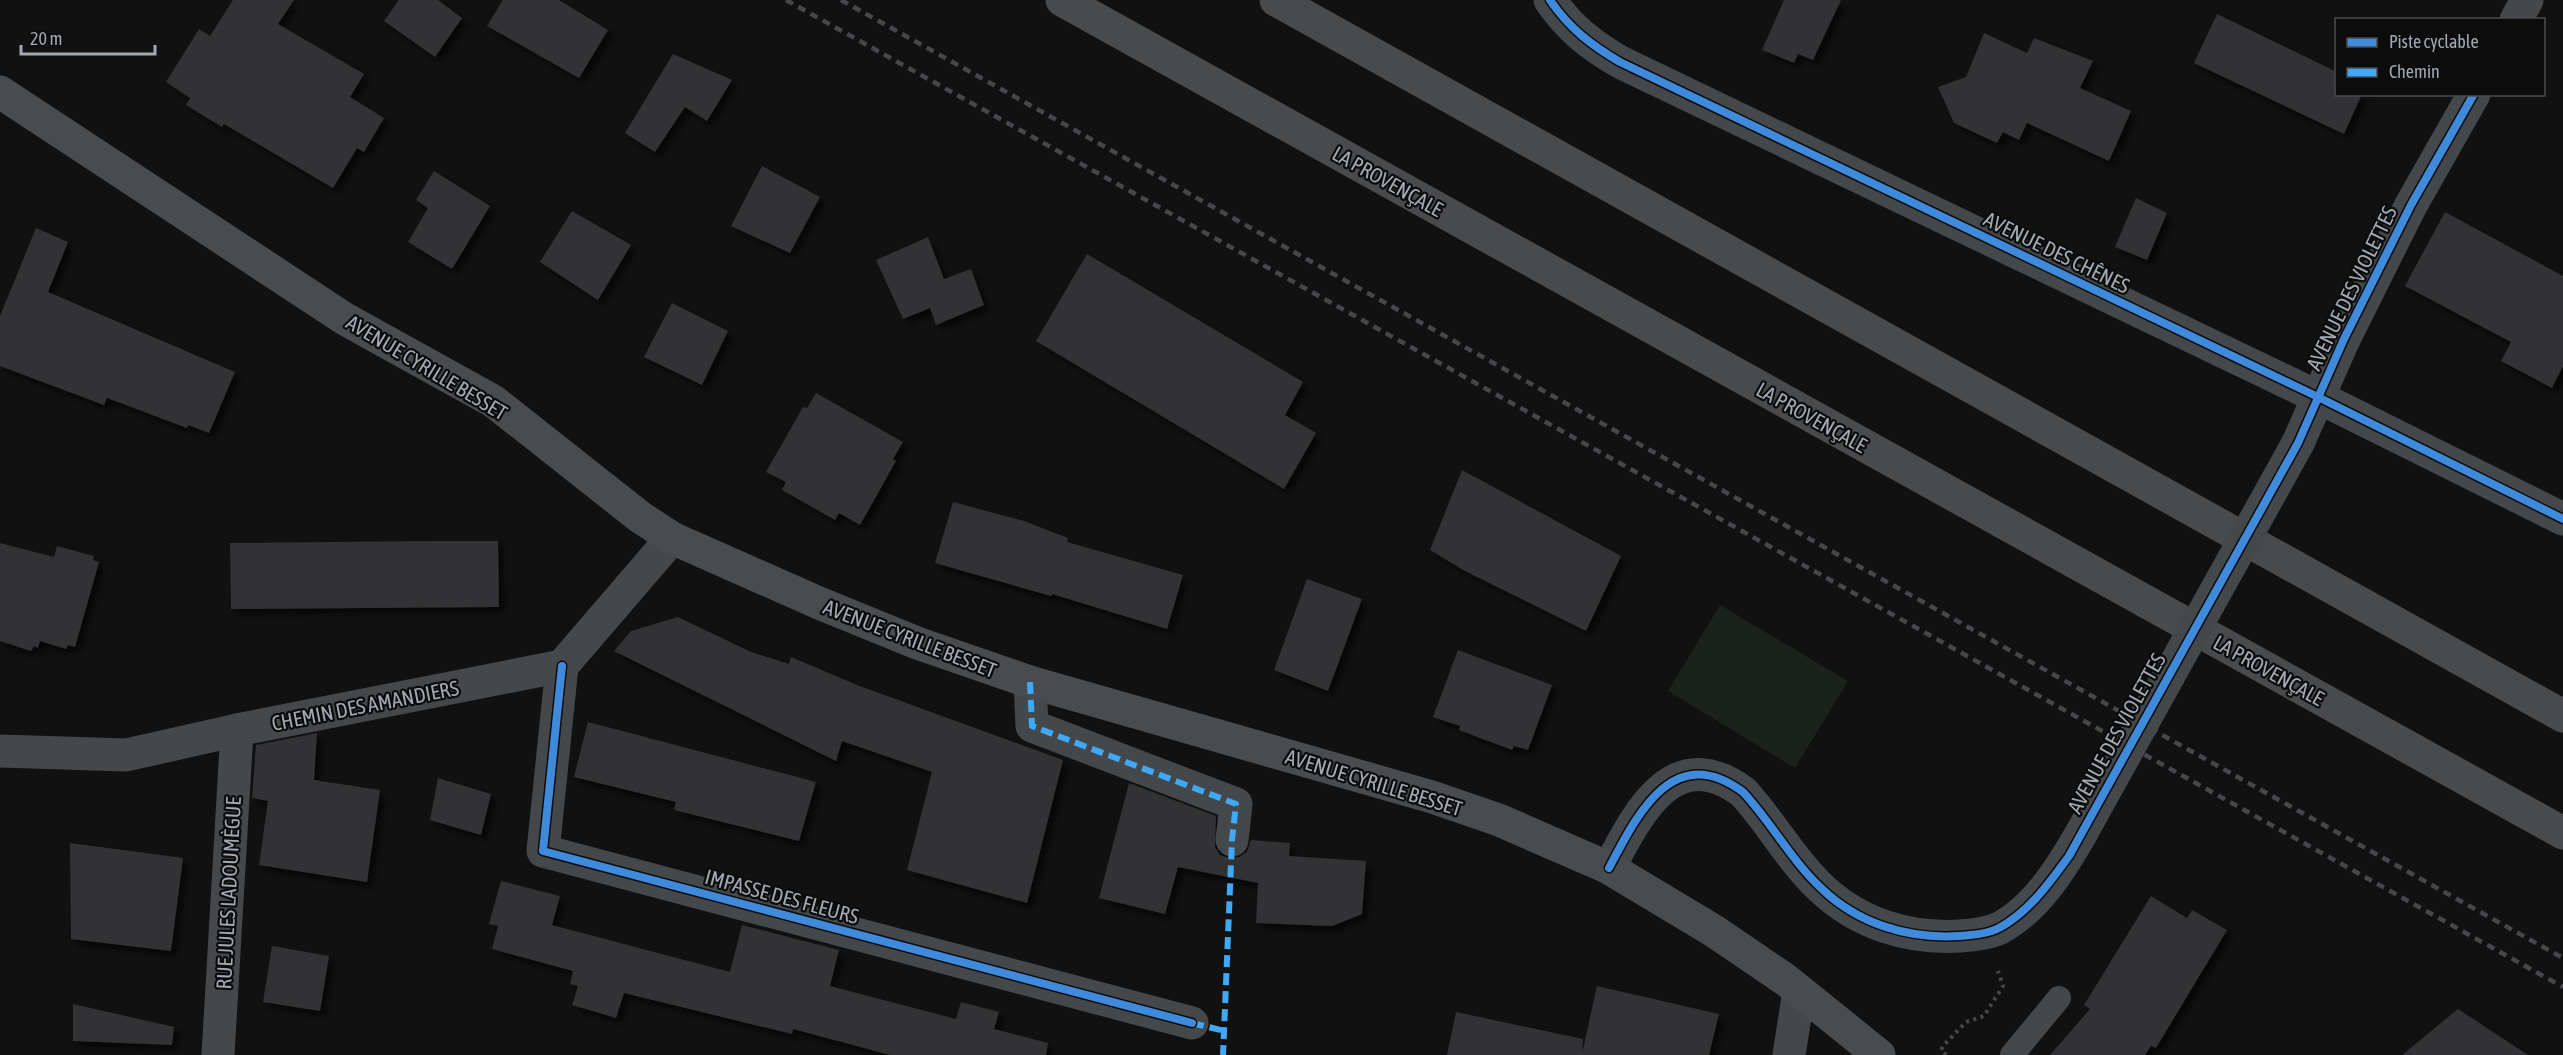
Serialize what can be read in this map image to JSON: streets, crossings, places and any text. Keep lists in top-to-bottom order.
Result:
{
  "streets": {
    "highway": ["LA PROVENÇALE"],
    "main road": ["AVENUE CYRILLE BESSET"],
    "street": [
      "AVENUE DES CHÊNES",
      "AVENUE DES VIOLETTES",
      "CHEMIN DES AMANDIERS",
      "RUE JULES LADOUMÈGUE",
      "IMPASSE DES FLEURS"
    ]
  },
  "crossings": [
    ["AVENUE DES CHÊNES", "AVENUE DES VIOLETTES"],
    ["AVENUE DES VIOLETTES", "AVENUE CYRILLE BESSET"],
    ["CHEMIN DES AMANDIERS", "RUE JULES LADOUMÈGUE"],
    ["CHEMIN DES AMANDIERS", "IMPASSE DES FLEURS"]
  ],
  "legend": ["Piste cyclable", "Chemin"],
  "scale_bar": "20 m"
}
